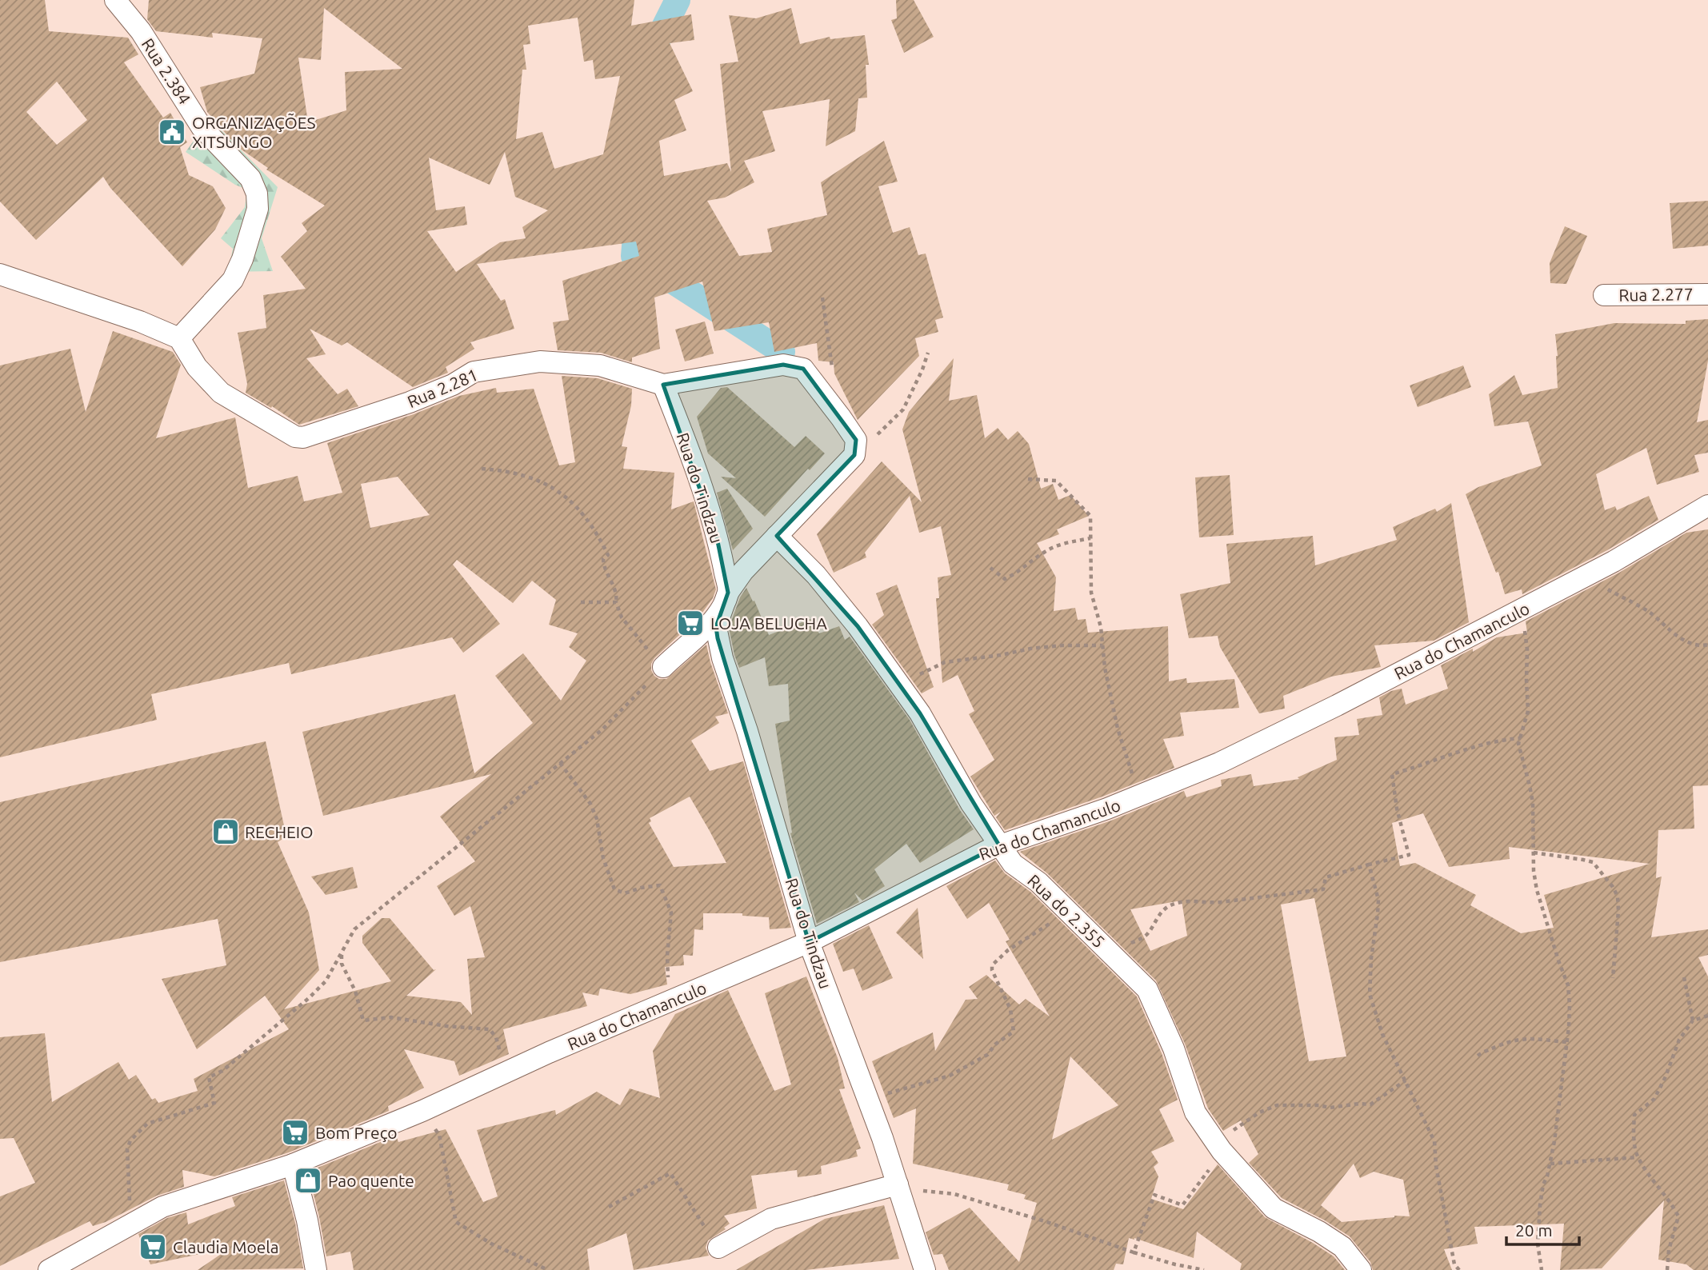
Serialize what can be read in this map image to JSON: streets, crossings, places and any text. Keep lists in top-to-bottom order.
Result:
{
  "streets": {
    "street": [
      "Rua 2.384",
      "Rua 2.277",
      "Rua 2.281",
      "Rua do Tindzau",
      "Rua do Chamanculo",
      "Rua do 2.355"
    ]
  },
  "crossings": [
    ["Rua 2.384", "Rua 2.281"],
    ["Rua 2.281", "Rua do Tindzau"],
    ["Rua do Tindzau", "Rua do Chamanculo"],
    ["Rua do Tindzau", "Rua do 2.355"],
    ["Rua do Chamanculo", "Rua do 2.355"]
  ],
  "places": {
    "public building": ["ORGANIZAÇÕES XITSUNGO"],
    "supermarket": ["LOJA BELUCHA", "Bom Preço", "Claudia Moela"],
    "shop": ["RECHEIO", "Pao quente"]
  },
  "scale_bar": "20 m"
}
